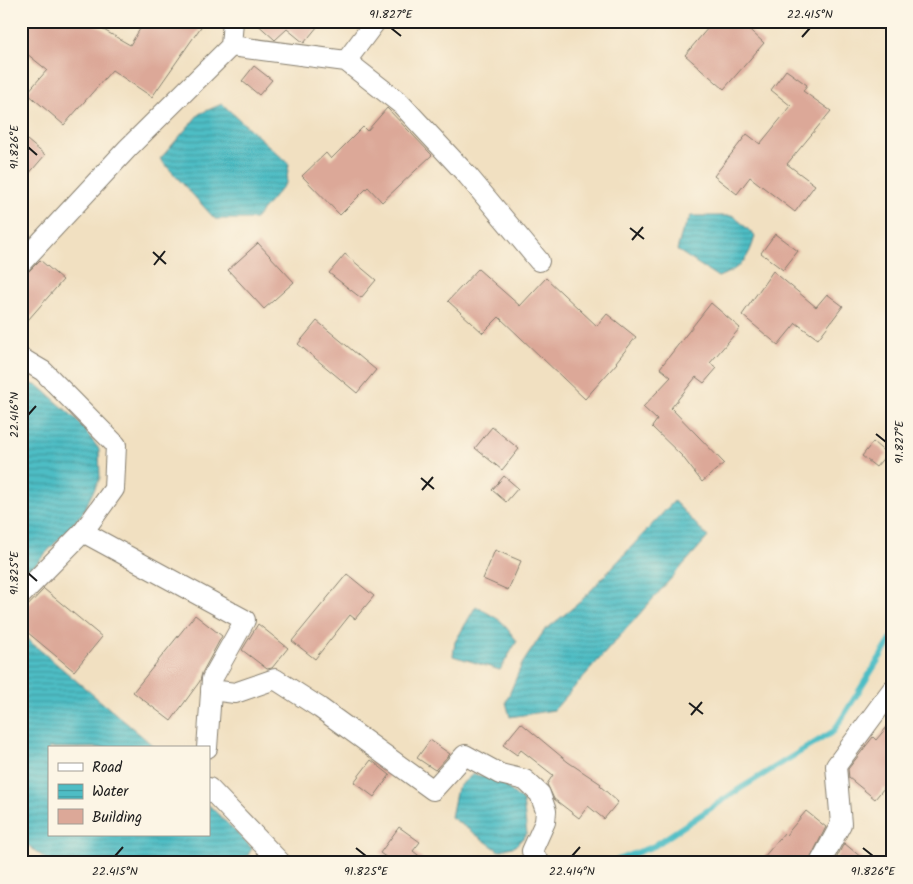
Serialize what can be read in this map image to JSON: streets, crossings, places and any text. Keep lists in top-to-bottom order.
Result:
{
  "legend": ["Road", "Water", "Building"],
  "coordinates": [
    "91.827°E",
    "22.415°N",
    "91.826°E",
    "22.416°N",
    "91.825°E",
    "22.414°N"
  ]
}
